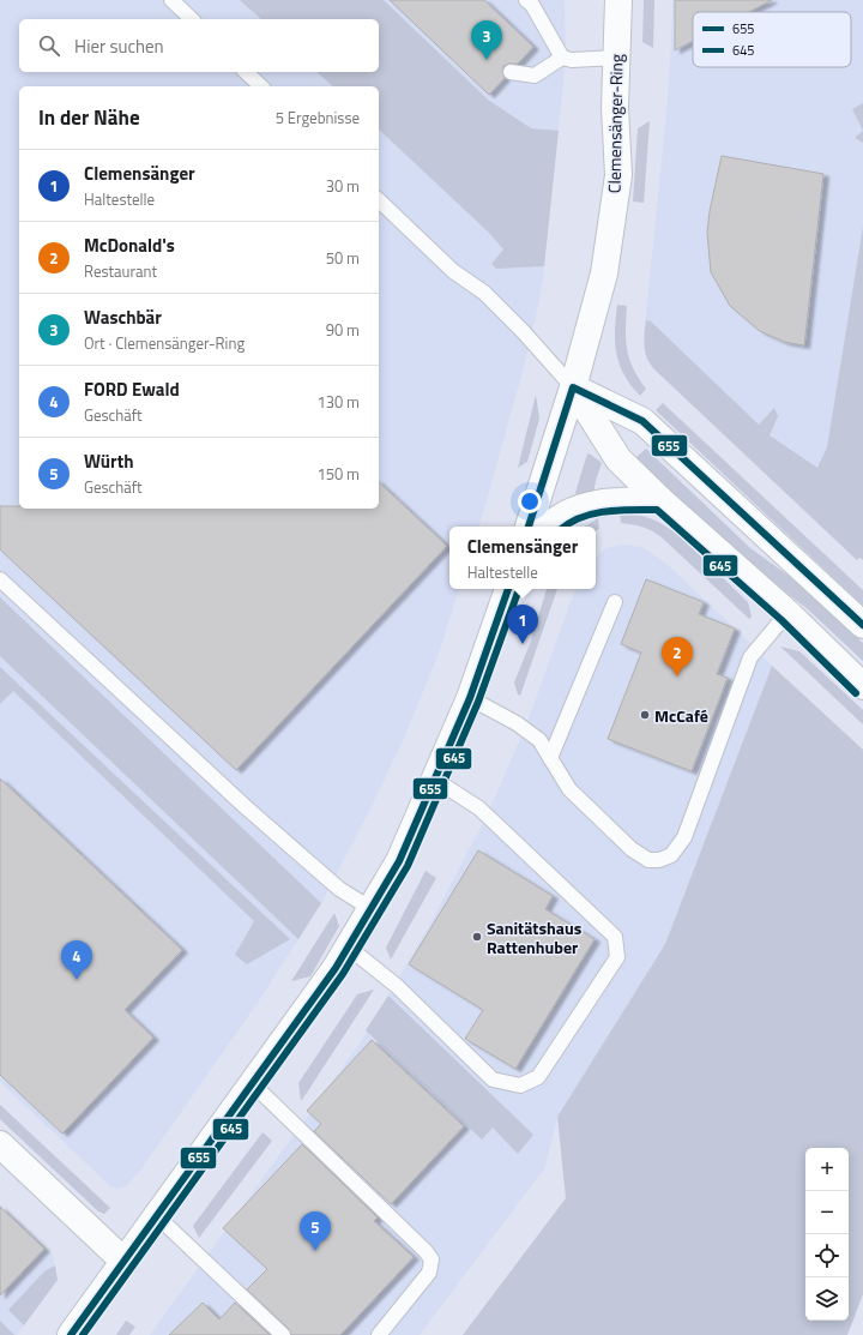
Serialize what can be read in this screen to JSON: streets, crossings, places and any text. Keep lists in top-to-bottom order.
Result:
{
  "streets": {
    "street": ["Clemensänger-Ring"]
  },
  "places": ["McCafé", "Sanitätshaus Rattenhuber"],
  "lines": ["transit line 655", "transit line 645"],
  "legend": ["655", "645"],
  "page": {
    "search": "Hier suchen",
    "pins": [
      "3",
      "1",
      "2",
      "4",
      "5"
    ],
    "heading": ["In der Nähe", "5 Ergebnisse"],
    "list": [
      {
        "mark": "1",
        "name": "Clemensänger",
        "note": "Haltestelle",
        "value": "30 m"
      },
      {
        "mark": "2",
        "name": "McDonald's",
        "note": "Restaurant",
        "value": "50 m"
      },
      {
        "mark": "3",
        "name": "Waschbär",
        "note": "Ort · Clemensänger-Ring",
        "value": "90 m"
      },
      {
        "mark": "4",
        "name": "FORD Ewald",
        "note": "Geschäft",
        "value": "130 m"
      },
      {
        "mark": "5",
        "name": "Würth",
        "note": "Geschäft",
        "value": "150 m"
      }
    ],
    "popup": ["Clemensänger", "Haltestelle"],
    "map_buttons": ["+", "−"]
  }
}
